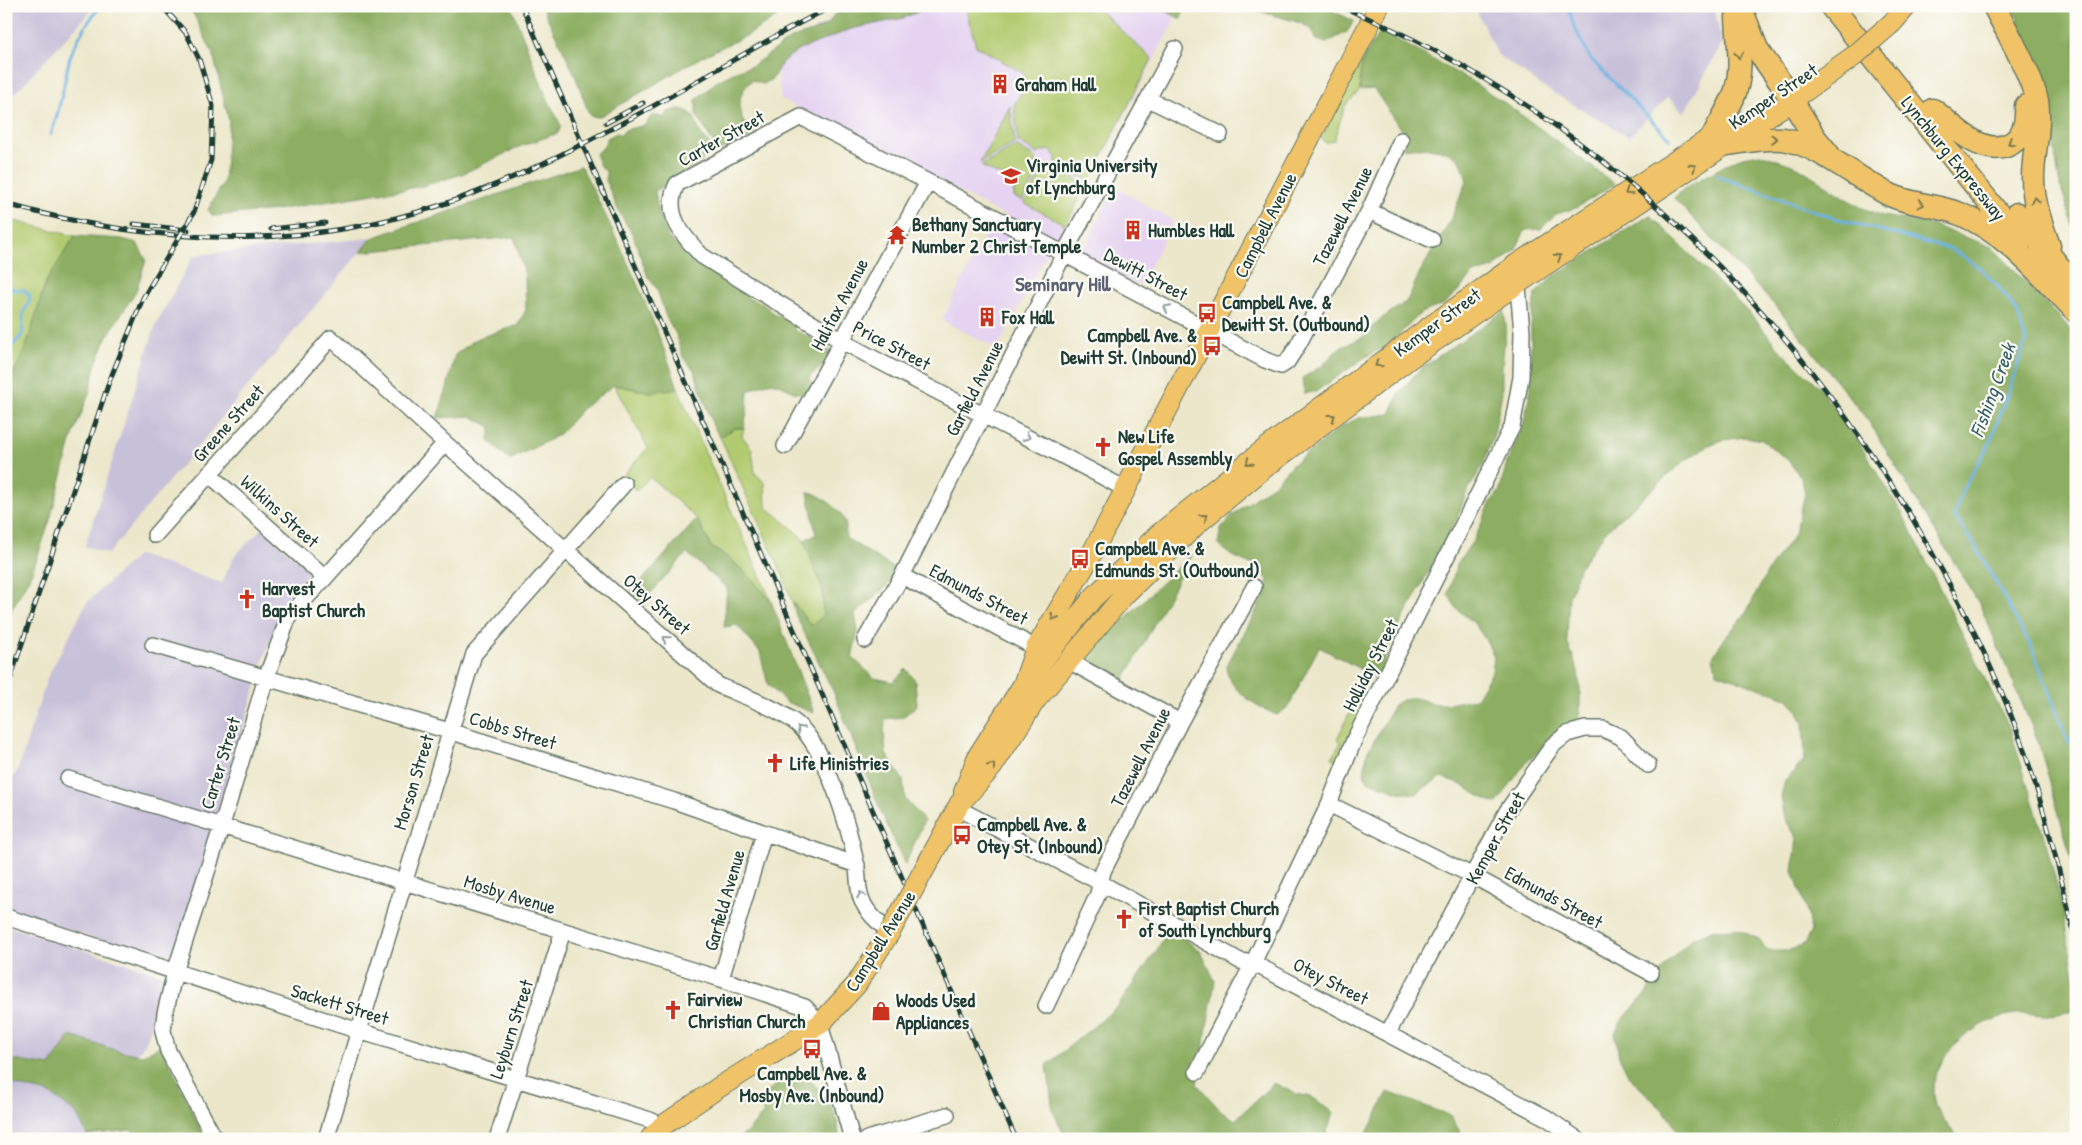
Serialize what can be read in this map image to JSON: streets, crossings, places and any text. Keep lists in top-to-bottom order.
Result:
{
  "streets": {
    "highway": ["Lynchburg Expressway"],
    "main road": ["Kemper Street", "Campbell Avenue"],
    "street": [
      "Carter Street",
      "Tazewell Avenue",
      "Dewitt Street",
      "Halifax Avenue",
      "Price Street",
      "Garfield Avenue",
      "Greene Street",
      "Wilkins Street",
      "Edmunds Street",
      "Otey Street",
      "Holliday Street",
      "Cobbs Street",
      "Morson Street",
      "Mosby Avenue",
      "Sackett Street",
      "Leyburn Street"
    ]
  },
  "crossings": [
    ["Kemper Street", "Campbell Avenue"],
    ["Kemper Street", "Edmunds Street"],
    ["Kemper Street", "Otey Street"],
    ["Kemper Street", "Holliday Street"],
    ["Carter Street", "Dewitt Street"],
    ["Carter Street", "Price Street"],
    ["Carter Street", "Wilkins Street"],
    ["Carter Street", "Otey Street"],
    ["Carter Street", "Cobbs Street"],
    ["Carter Street", "Mosby Avenue"],
    ["Carter Street", "Sackett Street"],
    ["Tazewell Avenue", "Dewitt Street"],
    ["Tazewell Avenue", "Otey Street"],
    ["Campbell Avenue", "Dewitt Street"],
    ["Campbell Avenue", "Price Street"],
    ["Campbell Avenue", "Edmunds Street"],
    ["Campbell Avenue", "Otey Street"],
    ["Campbell Avenue", "Mosby Avenue"],
    ["Campbell Avenue", "Sackett Street"],
    ["Dewitt Street", "Halifax Avenue"],
    ["Dewitt Street", "Garfield Avenue"],
    ["Halifax Avenue", "Price Street"],
    ["Price Street", "Garfield Avenue"],
    ["Garfield Avenue", "Edmunds Street"],
    ["Garfield Avenue", "Cobbs Street"],
    ["Garfield Avenue", "Mosby Avenue"],
    ["Greene Street", "Wilkins Street"],
    ["Greene Street", "Otey Street"],
    ["Edmunds Street", "Holliday Street"],
    ["Otey Street", "Holliday Street"],
    ["Otey Street", "Cobbs Street"],
    ["Otey Street", "Morson Street"],
    ["Cobbs Street", "Morson Street"],
    ["Morson Street", "Mosby Avenue"],
    ["Morson Street", "Sackett Street"],
    ["Mosby Avenue", "Leyburn Street"],
    ["Sackett Street", "Leyburn Street"]
  ],
  "districts": ["Seminary Hill"],
  "water": ["Fishing Creek"],
  "places": {
    "building": ["Graham Hall", "Humbles Hall", "Fox Hall"],
    "school or university": ["Virginia University of Lynchburg"],
    "temple": ["Bethany Sanctuary Number 2 Christ Temple"],
    "bus stop": [
      "Campbell Ave. & Dewitt St. (Outbound)",
      "Campbell Ave. & Dewitt St. (Inbound)",
      "Campbell Ave. & Edmunds St. (Outbound)",
      "Campbell Ave. & Otey St. (Inbound)",
      "Campbell Ave. & Mosby Ave. (Inbound)"
    ],
    "church": [
      "New Life Gospel Assembly",
      "Harvest Baptist Church",
      "Life Ministries",
      "First Baptist Church of South Lynchburg",
      "Fairview Christian Church"
    ],
    "shop": ["Woods Used Appliances"]
  }
}
